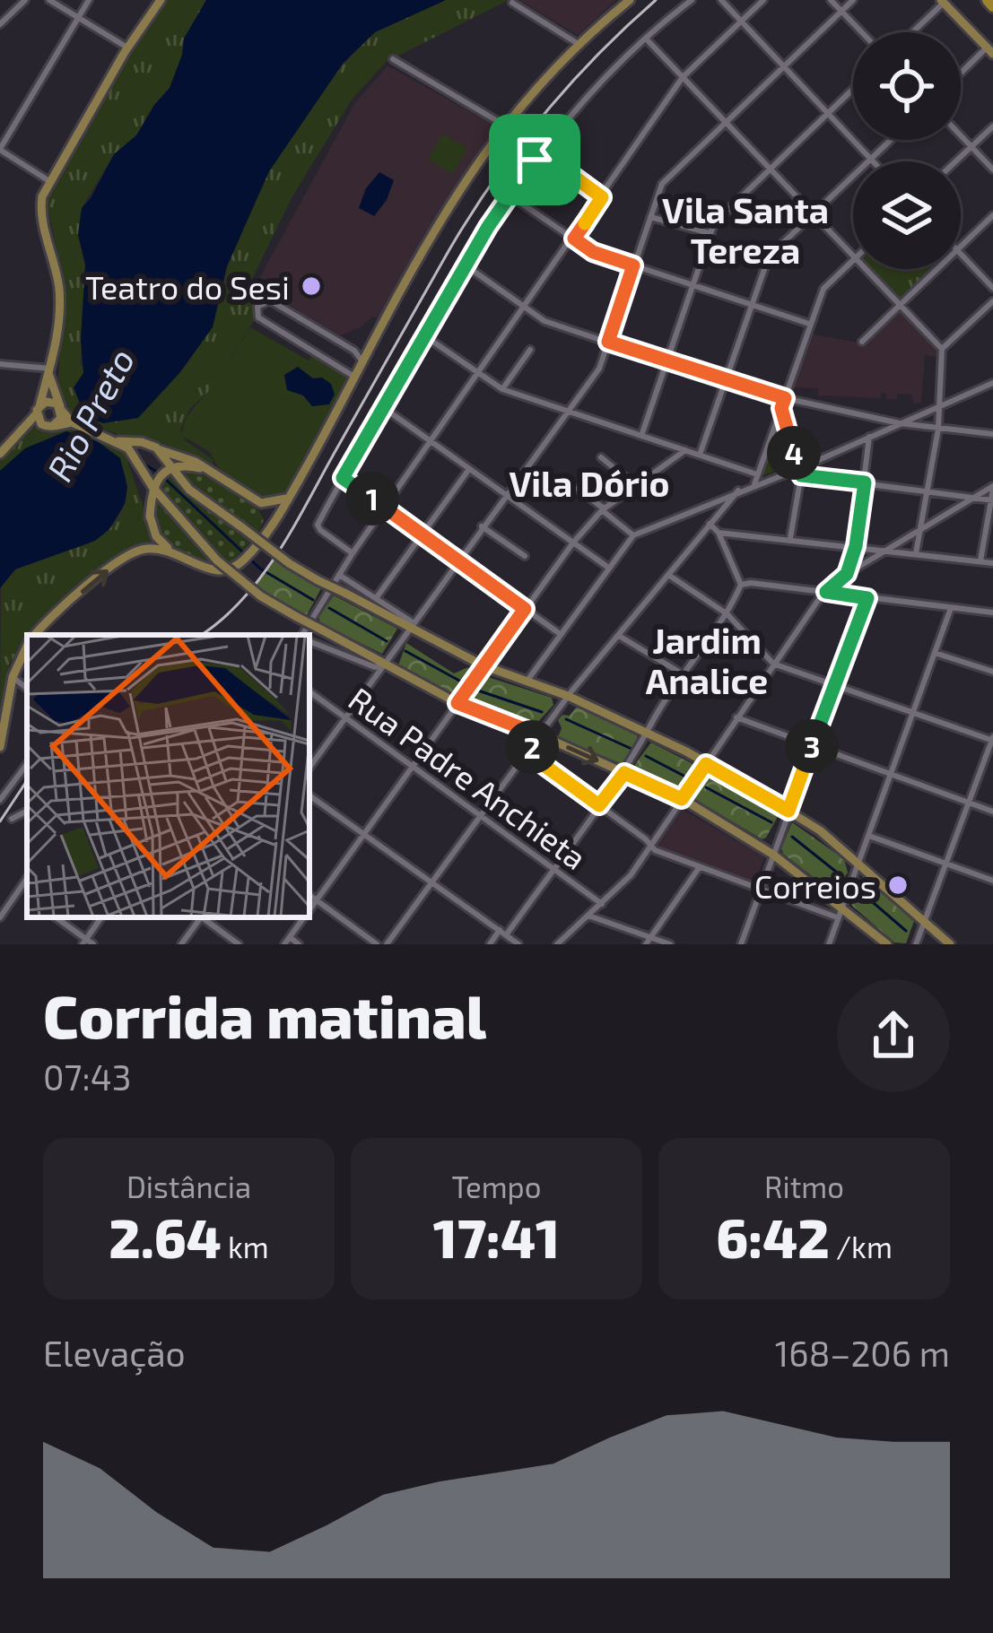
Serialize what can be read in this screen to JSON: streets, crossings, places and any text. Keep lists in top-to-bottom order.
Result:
{
  "streets": {
    "street": ["Rua Padre Anchieta"]
  },
  "districts": ["Vila Santa Tereza", "Vila Dório", "Jardim Analice"],
  "water": ["Rio Preto"],
  "places": ["Teatro do Sesi", "Correios"],
  "page": {
    "pins": [
      "4",
      "1",
      "3",
      "2"
    ],
    "heading": ["Corrida matinal", "07:43"],
    "stats": [
      ["Distância", "2.64 km"],
      ["Tempo", "17:41"],
      ["Ritmo", "6:42 /km"]
    ],
    "chart": ["Elevação", "168–206 m"]
  }
}
